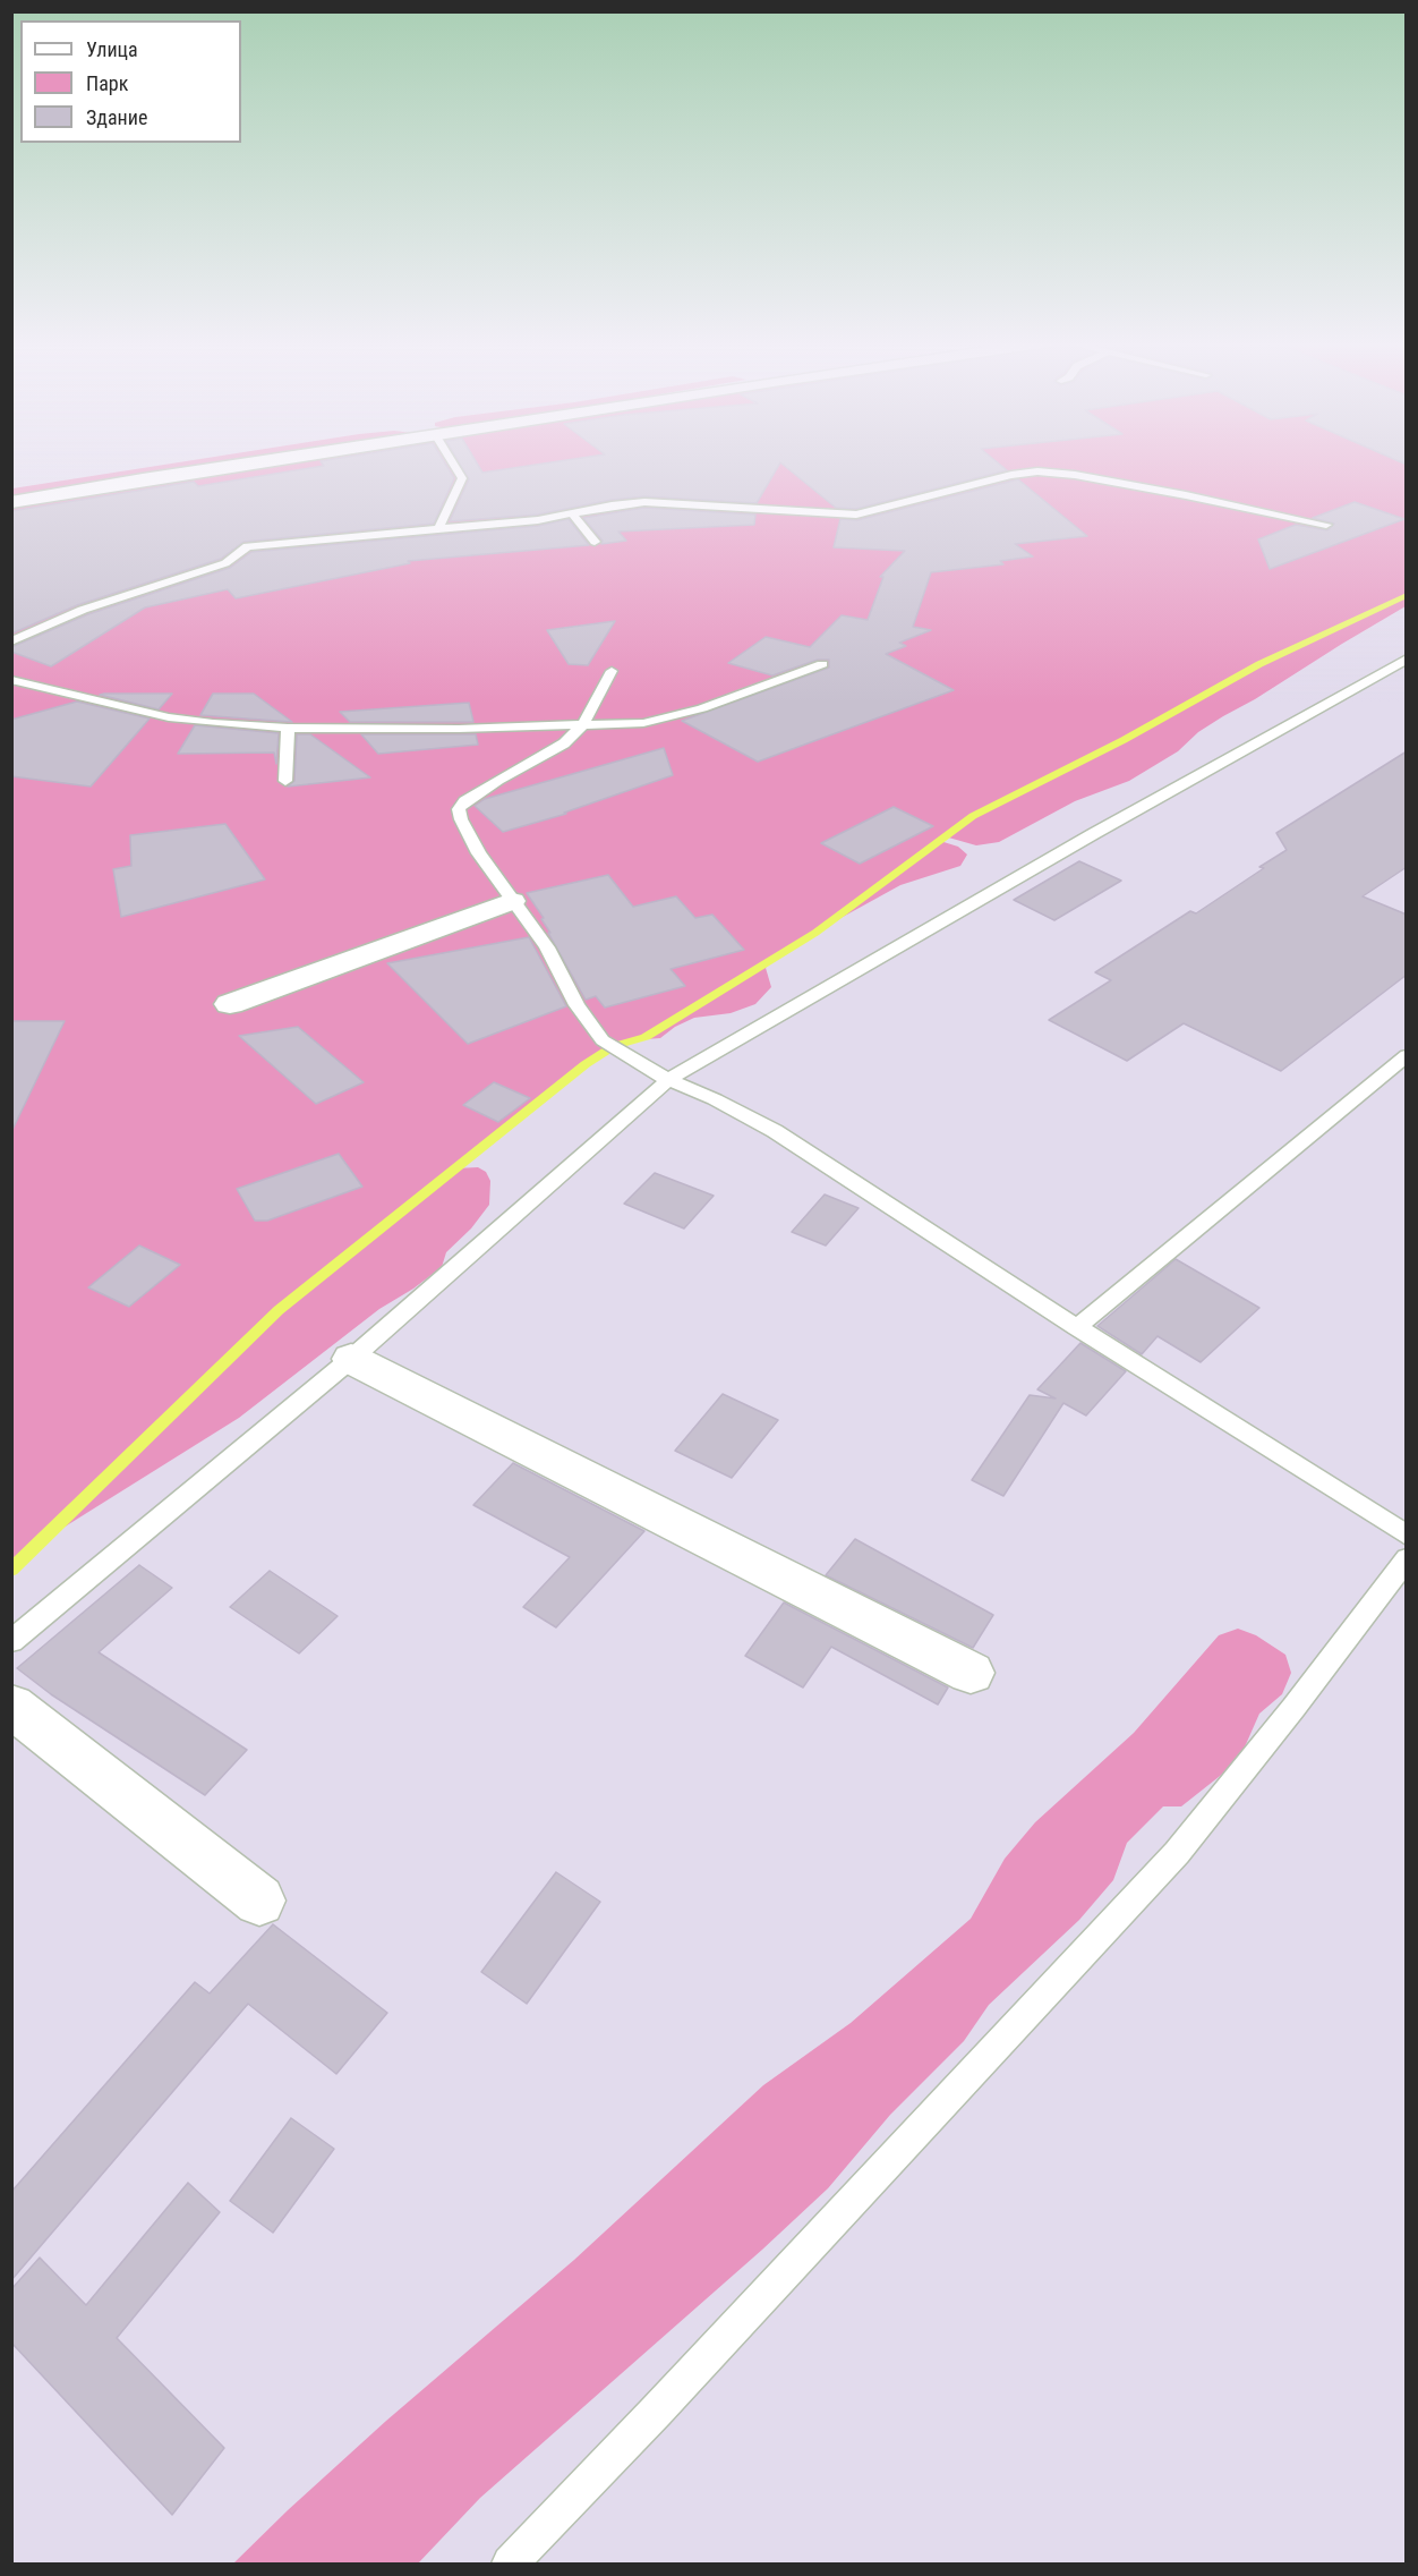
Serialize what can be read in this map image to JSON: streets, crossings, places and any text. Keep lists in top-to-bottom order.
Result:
{
  "legend": ["Улица", "Парк", "Здание"]
}
